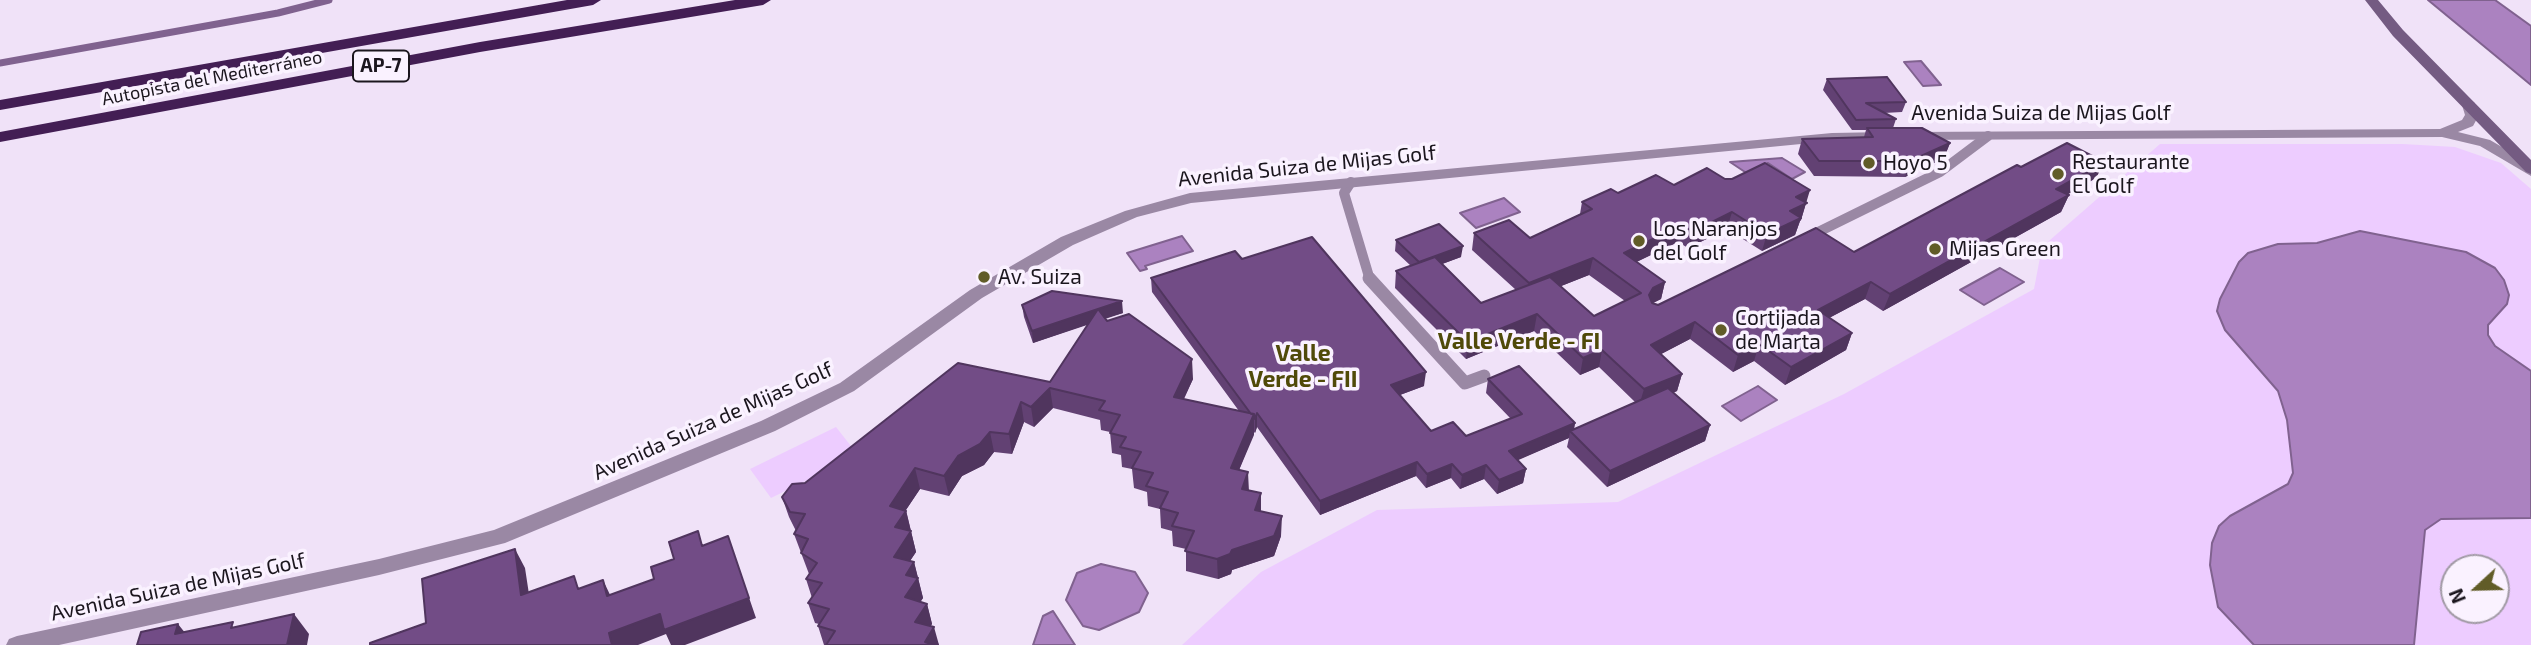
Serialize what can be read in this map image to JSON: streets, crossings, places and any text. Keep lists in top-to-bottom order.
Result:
{
  "streets": {
    "highway": ["AP-7", "Autopista del Mediterráneo"],
    "street": ["Avenida Suiza de Mijas Golf"]
  },
  "districts": ["Valle Verde - FI", "Valle Verde - FII"],
  "places": [
    "Hoyo 5",
    "Restaurante El Golf",
    "Los Naranjos del Golf",
    "Mijas Green",
    "Av. Suiza",
    "Cortijada de Marta"
  ],
  "north": "left"
}
